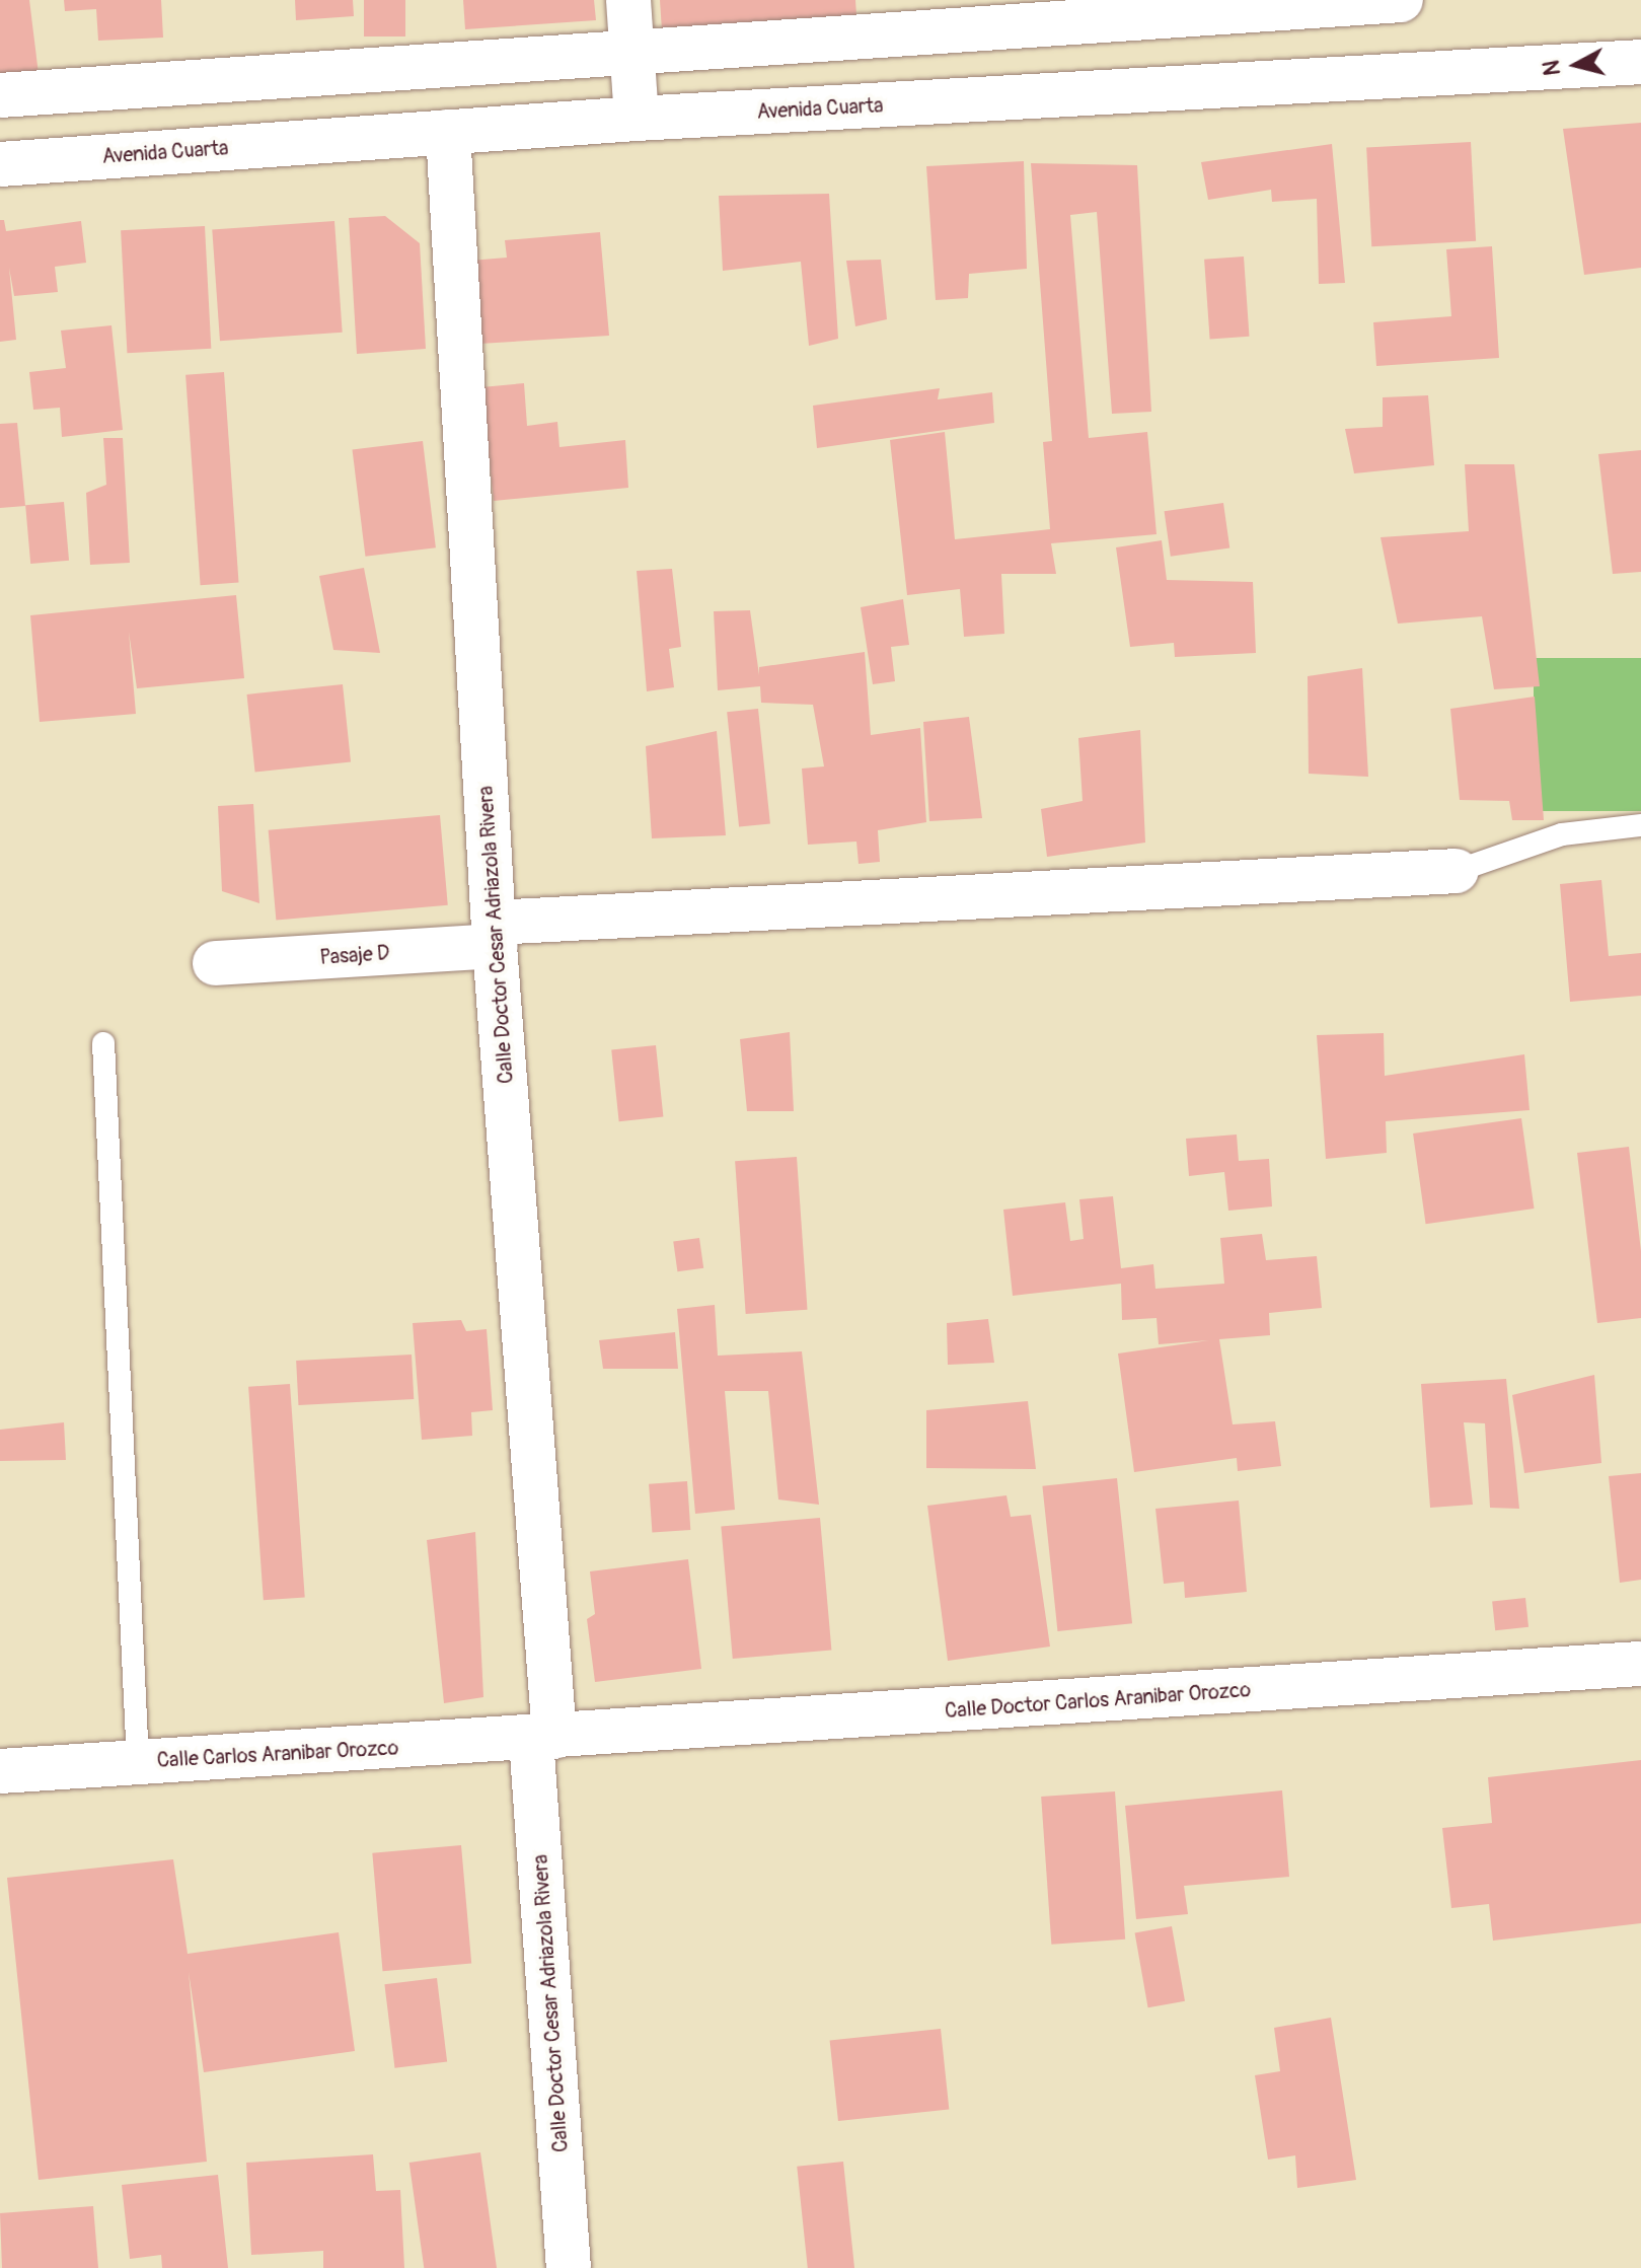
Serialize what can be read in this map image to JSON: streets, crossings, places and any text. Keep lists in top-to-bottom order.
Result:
{
  "streets": {
    "street": [
      "Avenida Cuarta",
      "Calle Doctor Cesar Adriazola Rivera",
      "Pasaje D",
      "Calle Doctor Carlos Aranibar Orozco",
      "Calle Carlos Aranibar Orozco"
    ]
  },
  "crossings": [
    ["Avenida Cuarta", "Calle Doctor Cesar Adriazola Rivera"],
    ["Calle Doctor Cesar Adriazola Rivera", "Pasaje D"],
    ["Calle Doctor Cesar Adriazola Rivera", "Calle Doctor Carlos Aranibar Orozco"],
    ["Calle Doctor Cesar Adriazola Rivera", "Calle Carlos Aranibar Orozco"],
    ["Calle Doctor Carlos Aranibar Orozco", "Calle Carlos Aranibar Orozco"]
  ],
  "north": "left"
}
